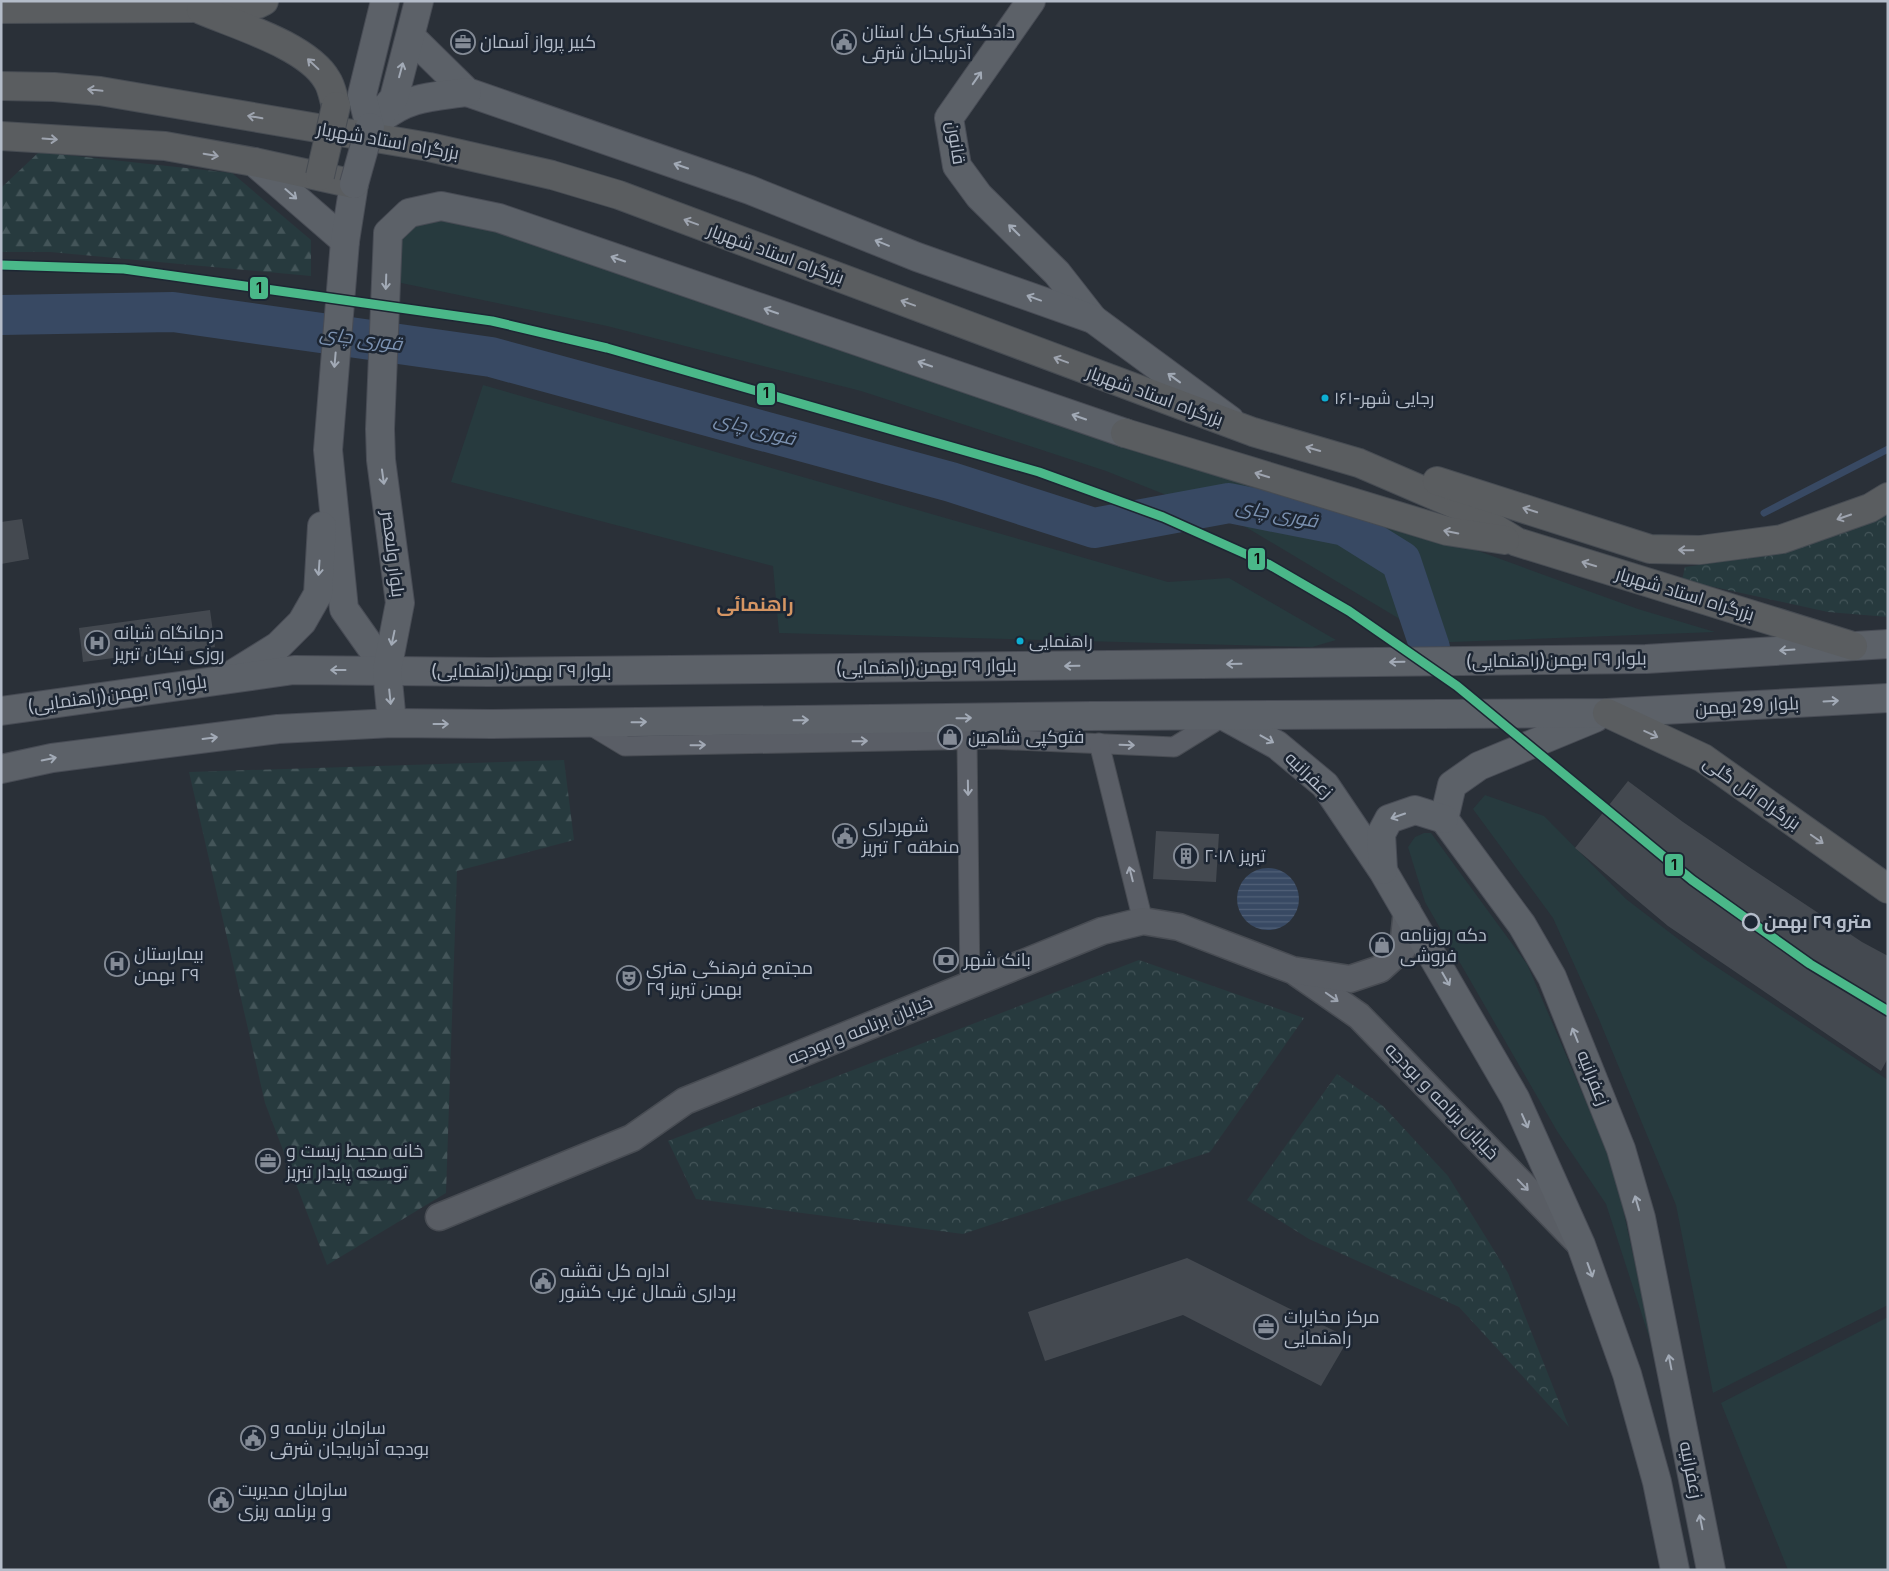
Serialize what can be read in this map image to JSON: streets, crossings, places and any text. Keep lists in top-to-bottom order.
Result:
{
  "streets": {
    "highway": ["بزرگراه استاد شهریار", "بزرگراه ائل گلی"],
    "main road": [
      "قانون",
      "بلوار ولىعصر",
      "بلوار ٢٩ بهمن(راهنمایی)",
      "بلوار 29 بهمن",
      "زعفرانیه"
    ],
    "street": ["خیابان برنامه و بودجه"]
  },
  "crossings": [
    ["بزرگراه استاد شهریار", "بلوار ولىعصر"],
    ["بزرگراه استاد شهریار", "بلوار ٢٩ بهمن(راهنمایی)"],
    ["بلوار ولىعصر", "بلوار ٢٩ بهمن(راهنمایی)"],
    ["بلوار 29 بهمن", "بزرگراه ائل گلی"],
    ["زعفرانیه", "خیابان برنامه و بودجه"]
  ],
  "one_way": ["قانون", "بلوار 29 بهمن", "بزرگراه ائل گلی"],
  "districts": ["راهنمائی"],
  "water": ["قوری چای"],
  "places": {
    "office": ["کبیر پرواز آسمان", "خانه محیط زیست و توسعه پایدار تبریز", "مرکز مخابرات راهنمایی"],
    "public building": [
      "دادگستری کل استان آذربایجان شرقی",
      "شهرداری منطقه ۲ تبریز",
      "اداره کل نقشه برداری شمال غرب کشور",
      "سازمان برنامه و بودجه آذربایجان شرقی",
      "سازمان مدیریت و برنامه ریزی"
    ],
    "other": ["۱۶۱-رجایی شهر", "راهنمایی", "مترو ۲۹ بهمن"],
    "hospital": ["درمانگاه شبانه روزی نیکان تبریز", "بیمارستان ٢٩ بهمن"],
    "shop": ["فتوکپی شاهین", "دکه روزنامه فروشی"],
    "building": ["تبریز ۲۰۱۸"],
    "bank": ["بانک شهر"],
    "theatre": ["مجتمع فرهنگی هنری ۲۹ بهمن تبریز"]
  },
  "lines": ["transit line 1"]
}
